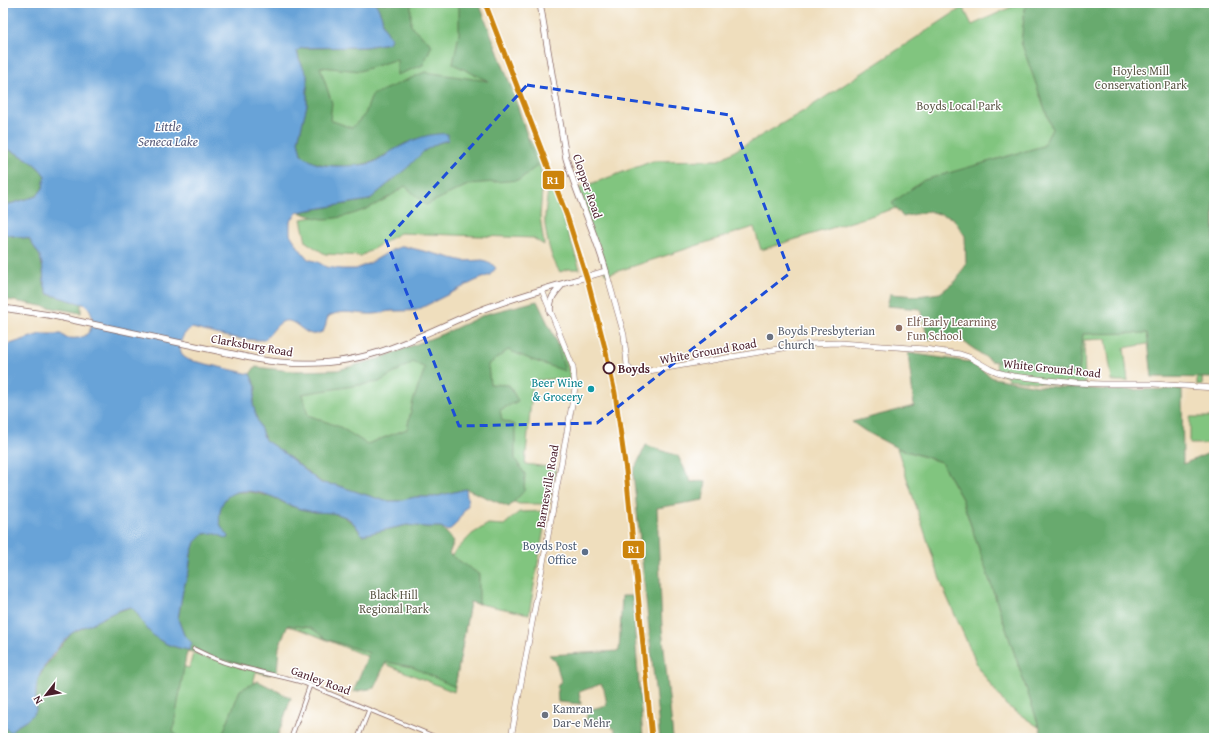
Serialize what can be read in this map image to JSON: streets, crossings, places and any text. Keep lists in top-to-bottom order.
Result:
{
  "streets": {
    "main road": ["Clopper Road", "Clarksburg Road"],
    "street": ["White Ground Road", "Barnesville Road", "Ganley Road"]
  },
  "crossings": [
    ["Clopper Road", "Clarksburg Road"],
    ["Clopper Road", "White Ground Road"],
    ["Clarksburg Road", "Barnesville Road"]
  ],
  "water": ["Little Seneca Lake"],
  "parks": ["Hoyles Mill Conservation Park", "Boyds Local Park", "Black Hill Regional Park"],
  "places": [
    "Elf Early Learning Fun School",
    "Boyds Presbyterian Church",
    "Boyds",
    "Beer Wine & Grocery",
    "Boyds Post Office",
    "Kamran Dar-e Mehr"
  ],
  "lines": ["transit line R1"],
  "north": "bottom left"
}
